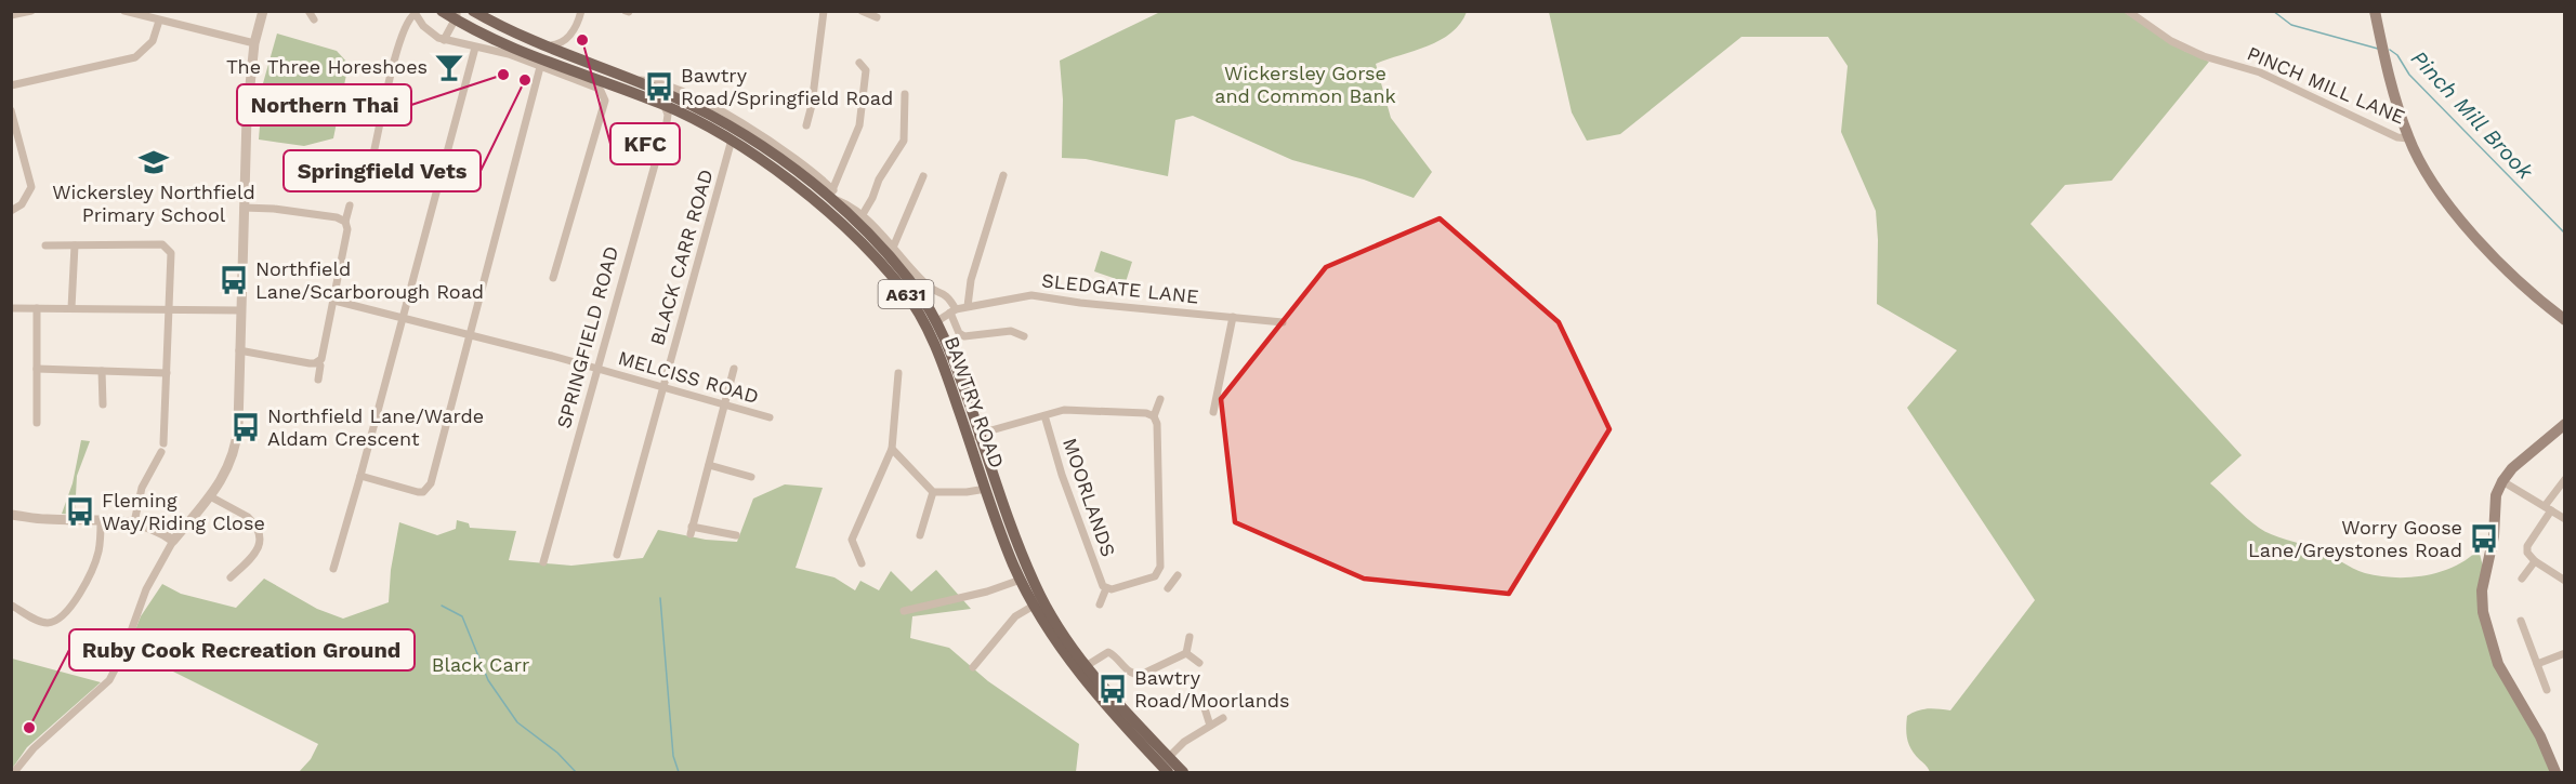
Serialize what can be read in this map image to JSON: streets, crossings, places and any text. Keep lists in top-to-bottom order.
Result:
{
  "streets": {
    "main road": ["A631", "BAWTRY ROAD"],
    "street": [
      "PINCH MILL LANE",
      "BLACK CARR ROAD",
      "SLEDGATE LANE",
      "SPRINGFIELD ROAD",
      "MELCISS ROAD",
      "MOORLANDS"
    ]
  },
  "crossings": [
    ["BLACK CARR ROAD", "MELCISS ROAD"],
    ["BLACK CARR ROAD", "BAWTRY ROAD"],
    ["SLEDGATE LANE", "BAWTRY ROAD"],
    ["A631", "BAWTRY ROAD"],
    ["SPRINGFIELD ROAD", "MELCISS ROAD"],
    ["SPRINGFIELD ROAD", "BAWTRY ROAD"],
    ["BAWTRY ROAD", "MOORLANDS"]
  ],
  "water": ["Pinch Mill Brook"],
  "parks": ["Wickersley Gorse and Common Bank", "Black Carr"],
  "places": {
    "other": [
      "KFC",
      "Northern Thai",
      "Springfield Vets",
      "Ruby Cook Recreation Ground"
    ],
    "bar": ["The Three Horeshoes"],
    "bus stop": [
      "Bawtry Road/Springfield Road",
      "Northfield Lane/Scarborough Road",
      "Northfield Lane/Warde Aldam Crescent",
      "Fleming Way/Riding Close",
      "Worry Goose Lane/Greystones Road",
      "Bawtry Road/Moorlands"
    ],
    "school or university": ["Wickersley Northfield Primary School"]
  }
}
